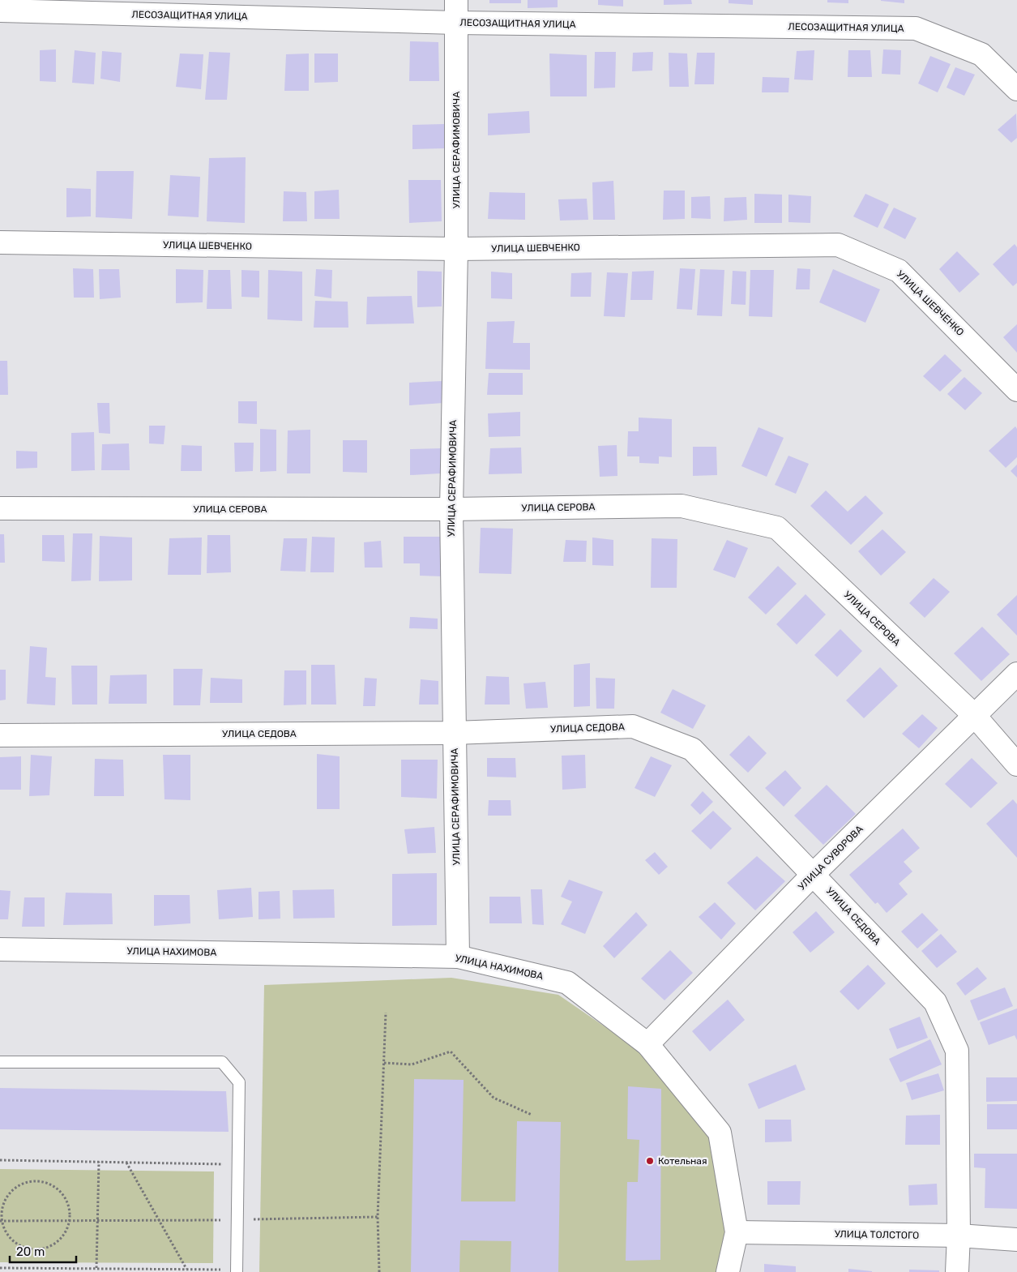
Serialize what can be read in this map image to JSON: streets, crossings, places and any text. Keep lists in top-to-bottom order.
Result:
{
  "streets": {
    "street": [
      "ЛЕСОЗАЩИТНАЯ УЛИЦА",
      "УЛИЦА СЕРАФИМОВИЧА",
      "УЛИЦА ШЕВЧЕНКО",
      "УЛИЦА СЕРОВА",
      "УЛИЦА СЕДОВА",
      "УЛИЦА СУВОРОВА",
      "УЛИЦА НАХИМОВА",
      "УЛИЦА ТОЛСТОГО"
    ]
  },
  "crossings": [
    ["ЛЕСОЗАЩИТНАЯ УЛИЦА", "УЛИЦА СЕРАФИМОВИЧА"],
    ["УЛИЦА СЕРАФИМОВИЧА", "УЛИЦА ШЕВЧЕНКО"],
    ["УЛИЦА СЕРАФИМОВИЧА", "УЛИЦА СЕРОВА"],
    ["УЛИЦА СЕРАФИМОВИЧА", "УЛИЦА СЕДОВА"],
    ["УЛИЦА СЕРАФИМОВИЧА", "УЛИЦА НАХИМОВА"],
    ["УЛИЦА СЕРОВА", "УЛИЦА СУВОРОВА"],
    ["УЛИЦА СЕДОВА", "УЛИЦА СУВОРОВА"],
    ["УЛИЦА СЕДОВА", "УЛИЦА ТОЛСТОГО"],
    ["УЛИЦА СУВОРОВА", "УЛИЦА НАХИМОВА"],
    ["УЛИЦА НАХИМОВА", "УЛИЦА ТОЛСТОГО"]
  ],
  "places": ["Котельная"],
  "scale_bar": "20 m"
}
